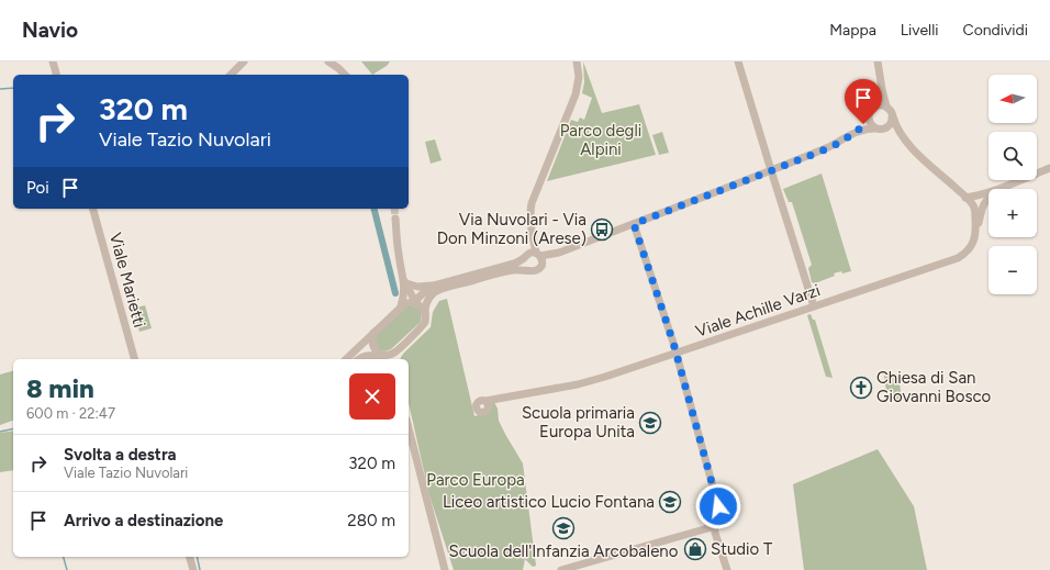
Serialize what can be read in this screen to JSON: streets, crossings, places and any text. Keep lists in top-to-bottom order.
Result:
{
  "streets": {
    "street": ["Viale Marietti", "Viale Achille Varzi"]
  },
  "parks": ["Parco degli Alpini", "Parco Europa"],
  "places": {
    "bus stop": ["Via Nuvolari - Via Don Minzoni (Arese)"],
    "church": ["Chiesa di San Giovanni Bosco"],
    "school or university": ["Scuola primaria Europa Unita", "Liceo artistico Lucio Fontana", "Scuola dell'Infanzia Arcobaleno"],
    "shop": ["Studio T"]
  },
  "north": "left",
  "page": {
    "header": "Navio",
    "nav": ["Mappa", "Livelli", "Condividi"],
    "map_buttons": ["+", "−"],
    "turn": ["320 m", "Viale Tazio Nuvolari"],
    "then": "Poi",
    "heading": ["8 min", "600 m · 22:47"],
    "list": [
      {
        "name": "Svolta a destra",
        "note": "Viale Tazio Nuvolari",
        "value": "320 m"
      },
      {
        "name": "Arrivo a destinazione",
        "value": "280 m"
      }
    ]
  }
}
